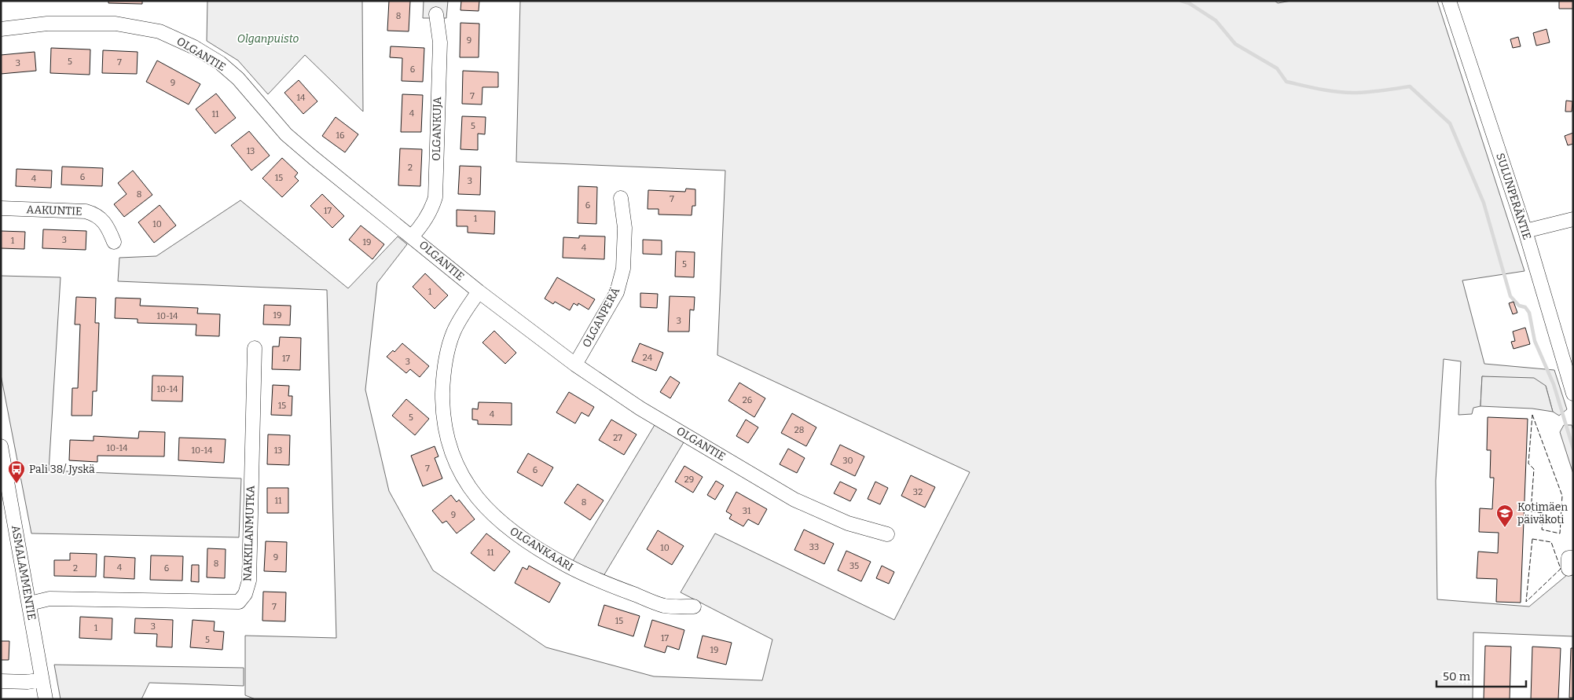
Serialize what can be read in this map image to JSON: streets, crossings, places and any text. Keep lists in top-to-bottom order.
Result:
{
  "streets": {
    "street": [
      "OLGANTIE",
      "OLGANKUJA",
      "SULUNPERÄNTIE",
      "AAKUNTIE",
      "OLGANPERÄ",
      "NAKKILANMUTKA",
      "OLGANKAARI",
      "ASMALAMMENTIE"
    ]
  },
  "crossings": [
    ["OLGANTIE", "OLGANKUJA"],
    ["OLGANTIE", "OLGANPERÄ"],
    ["OLGANTIE", "OLGANKAARI"],
    ["NAKKILANMUTKA", "ASMALAMMENTIE"]
  ],
  "parks": ["Olganpuisto"],
  "places": {
    "bus stop": ["Pali 38/ Jyskä"],
    "school or university": ["Kotimäen päiväkoti"]
  },
  "house_numbers": [
    "8",
    "9",
    "5",
    "7",
    "3",
    "6",
    "9",
    "7",
    "14",
    "4",
    "11",
    "5",
    "16",
    "13",
    "2",
    "6",
    "15",
    "4",
    "3",
    "8",
    "7",
    "6",
    "17",
    "1",
    "10",
    "3",
    "1",
    "19",
    "4",
    "5",
    "1",
    "19",
    "10-14",
    "3",
    "24",
    "17",
    "3",
    "10-14",
    "26",
    "15",
    "4",
    "5",
    "28",
    "27",
    "10-14",
    "10-14",
    "13",
    "30",
    "7",
    "6",
    "29",
    "32",
    "11",
    "8",
    "31",
    "9",
    "33",
    "10",
    "11",
    "9",
    "8",
    "35",
    "4",
    "2",
    "6",
    "7",
    "15",
    "3",
    "1",
    "17",
    "5",
    "19"
  ],
  "scale_bar": "50 m"
}
